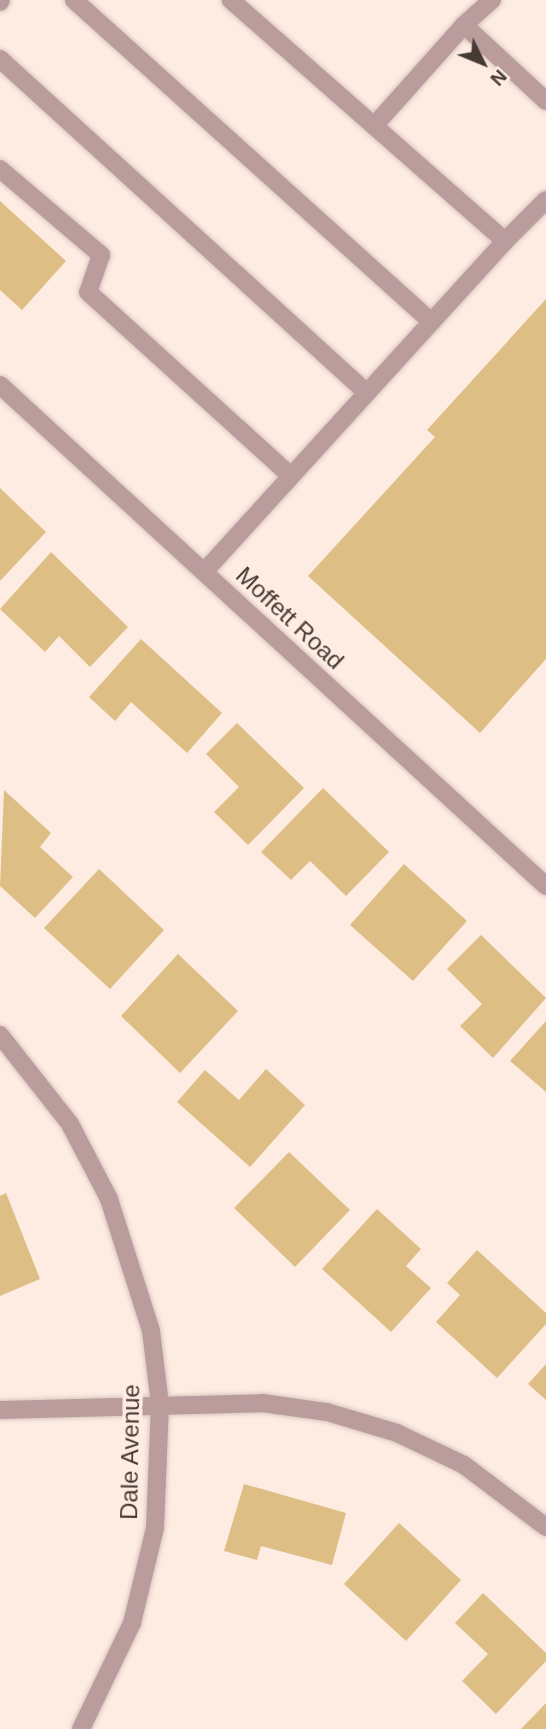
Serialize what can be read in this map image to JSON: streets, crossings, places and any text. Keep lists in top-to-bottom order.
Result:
{
  "streets": {
    "street": ["Moffett Road", "Dale Avenue"]
  },
  "north": "bottom right"
}
